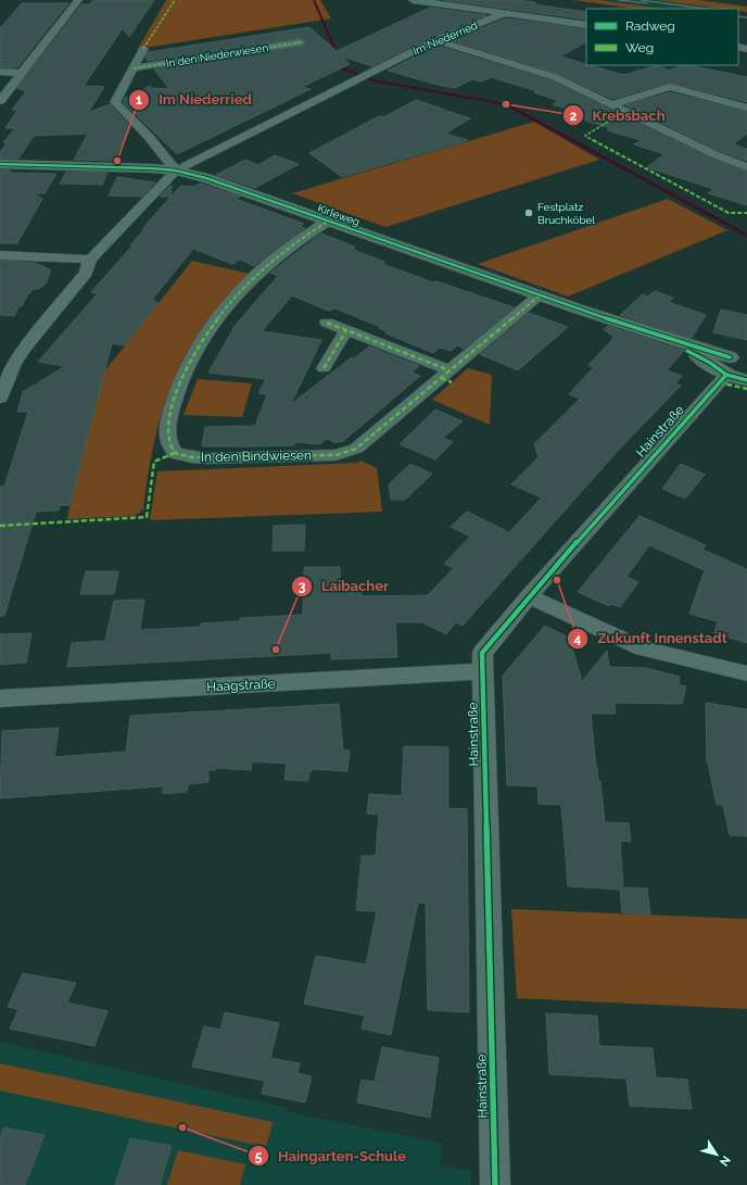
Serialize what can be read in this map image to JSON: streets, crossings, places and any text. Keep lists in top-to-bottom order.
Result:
{
  "streets": {
    "street": [
      "Im Niederried",
      "In den Niederwiesen",
      "Kirleweg",
      "Hainstraße",
      "In den Bindwiesen",
      "Haagstraße"
    ]
  },
  "crossings": [
    ["Im Niederried", "Kirleweg"],
    ["Kirleweg", "Hainstraße"],
    ["Kirleweg", "In den Bindwiesen"],
    ["Hainstraße", "Haagstraße"]
  ],
  "places": [
    "Krebsbach",
    "Im Niederried",
    "Festplatz Bruchköbel",
    "Zukunft Innenstadt",
    "Laibacher",
    "Haingarten-Schule"
  ],
  "legend": ["Radweg", "Weg"],
  "north": "bottom right"
}
